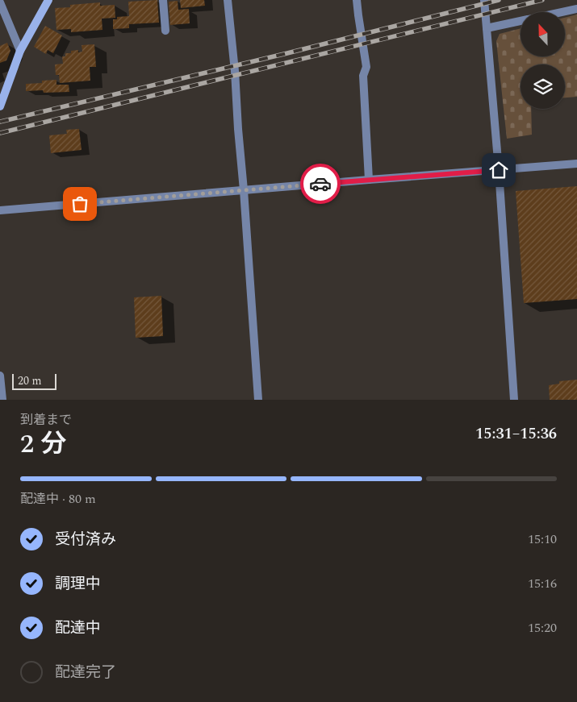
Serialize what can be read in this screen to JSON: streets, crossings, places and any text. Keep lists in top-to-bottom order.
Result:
{
  "scale_bar": "20 m",
  "north": "top",
  "page": {
    "scale": "20 m",
    "heading": ["2 分", "到着まで", "15:31–15:36"],
    "bar": "配達中 · 80 m",
    "list": [
      ["受付済み", "15:10"],
      ["調理中", "15:16"],
      ["配達中", "15:20"],
      "配達完了"
    ]
  }
}
